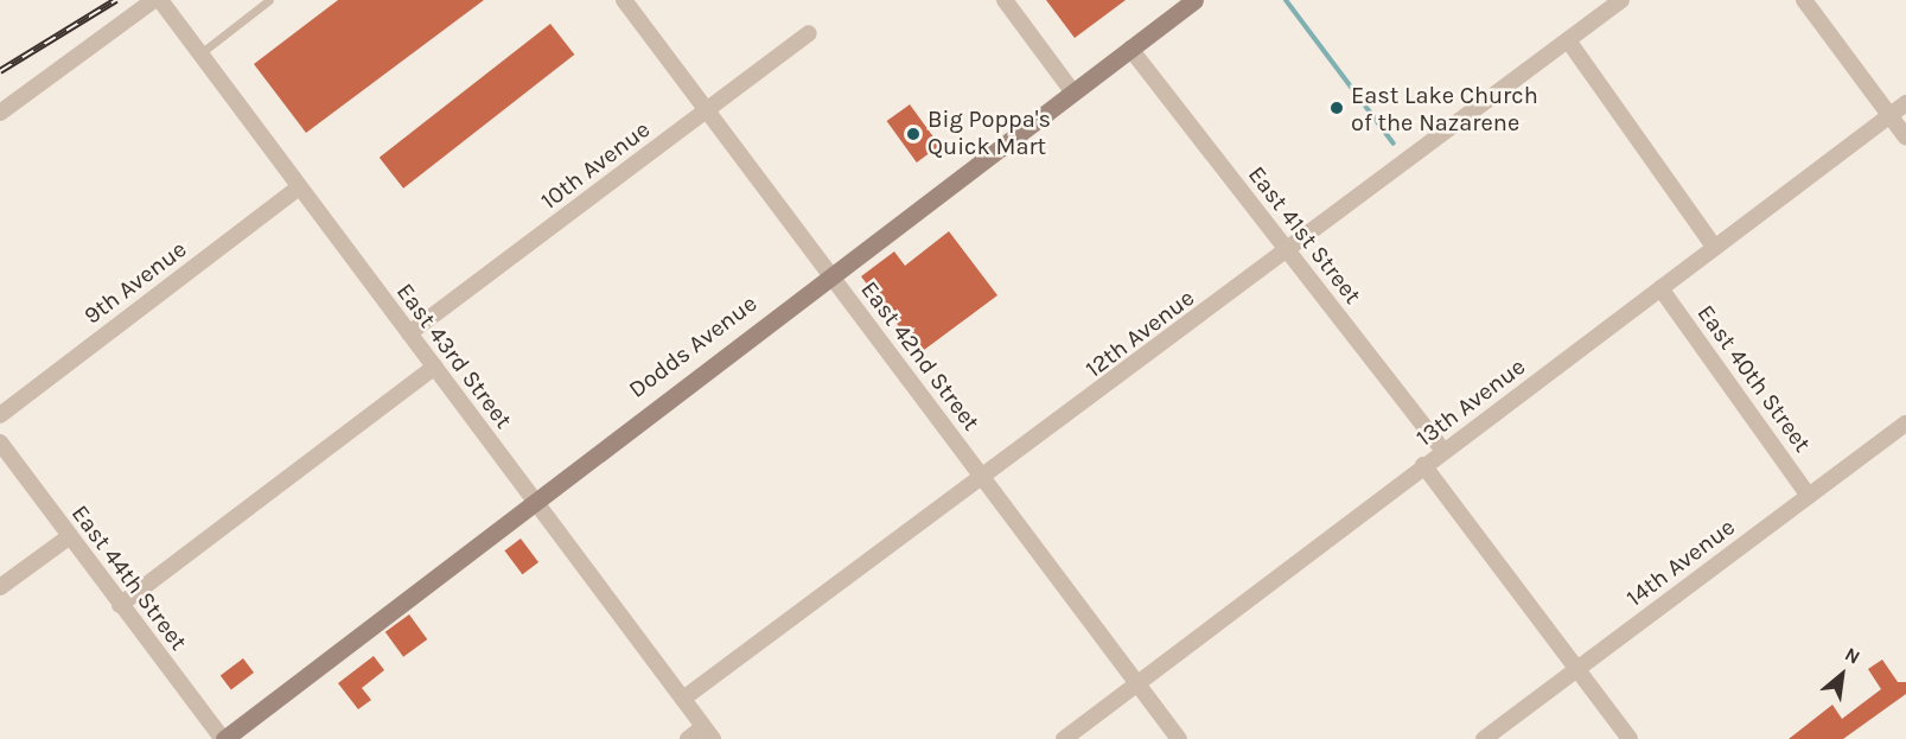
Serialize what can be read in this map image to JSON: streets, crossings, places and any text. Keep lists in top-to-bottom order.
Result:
{
  "streets": {
    "street": [
      "10th Avenue",
      "East 41st Street",
      "9th Avenue",
      "12th Avenue",
      "Dodds Avenue",
      "East 43rd Street",
      "East 42nd Street",
      "East 40th Street",
      "13th Avenue",
      "14th Avenue",
      "East 44th Street"
    ]
  },
  "crossings": [
    ["10th Avenue", "East 43rd Street"],
    ["10th Avenue", "East 42nd Street"],
    ["East 41st Street", "12th Avenue"],
    ["East 41st Street", "Dodds Avenue"],
    ["East 41st Street", "13th Avenue"],
    ["9th Avenue", "East 43rd Street"],
    ["12th Avenue", "East 43rd Street"],
    ["12th Avenue", "East 42nd Street"],
    ["Dodds Avenue", "East 43rd Street"],
    ["Dodds Avenue", "East 42nd Street"],
    ["Dodds Avenue", "East 44th Street"],
    ["East 42nd Street", "13th Avenue"],
    ["East 40th Street", "13th Avenue"],
    ["East 40th Street", "14th Avenue"]
  ],
  "places": ["East Lake Church of the Nazarene", "Big Poppa's Quick Mart"],
  "north": "top right"
}
